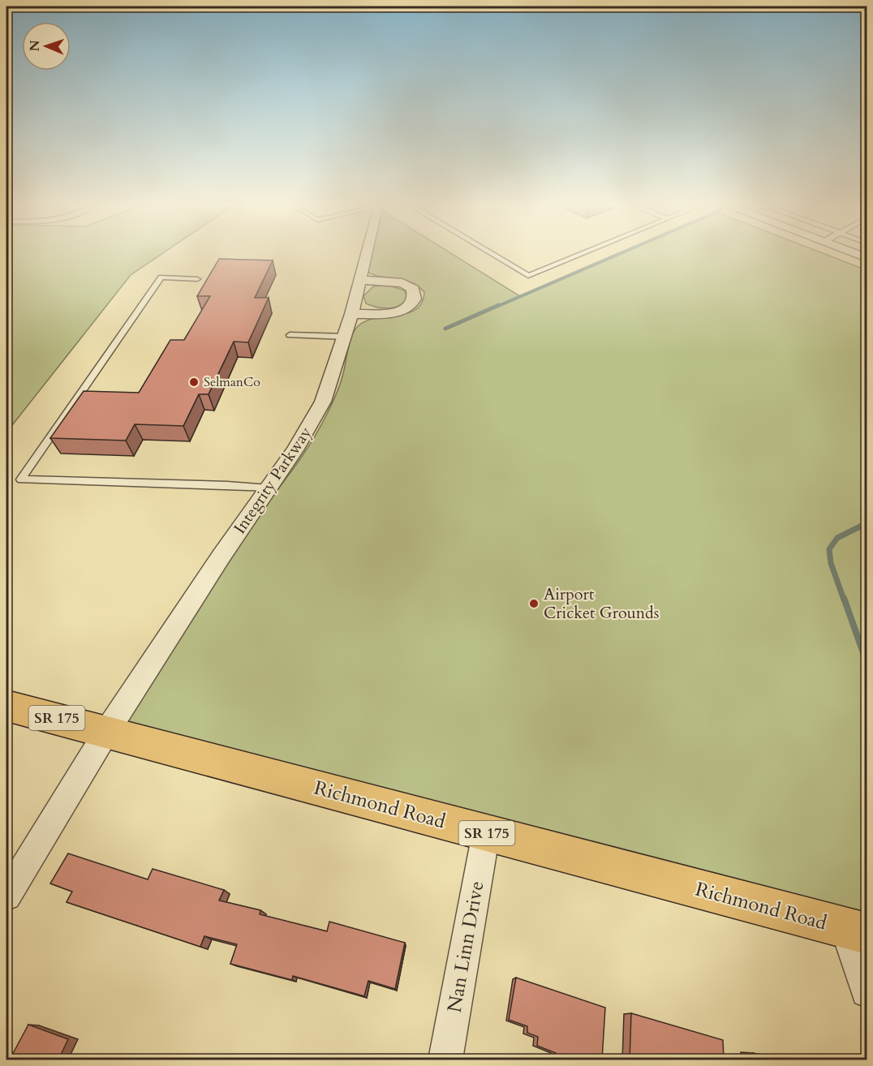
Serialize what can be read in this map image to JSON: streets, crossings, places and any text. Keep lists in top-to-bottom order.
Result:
{
  "streets": {
    "main road": ["SR 175", "Richmond Road"],
    "street": ["Integrity Parkway", "Nan Linn Drive"]
  },
  "crossings": [
    ["Integrity Parkway", "Richmond Road"],
    ["Richmond Road", "Nan Linn Drive"]
  ],
  "places": ["SelmanCo", "Airport Cricket Grounds"],
  "north": "left"
}
